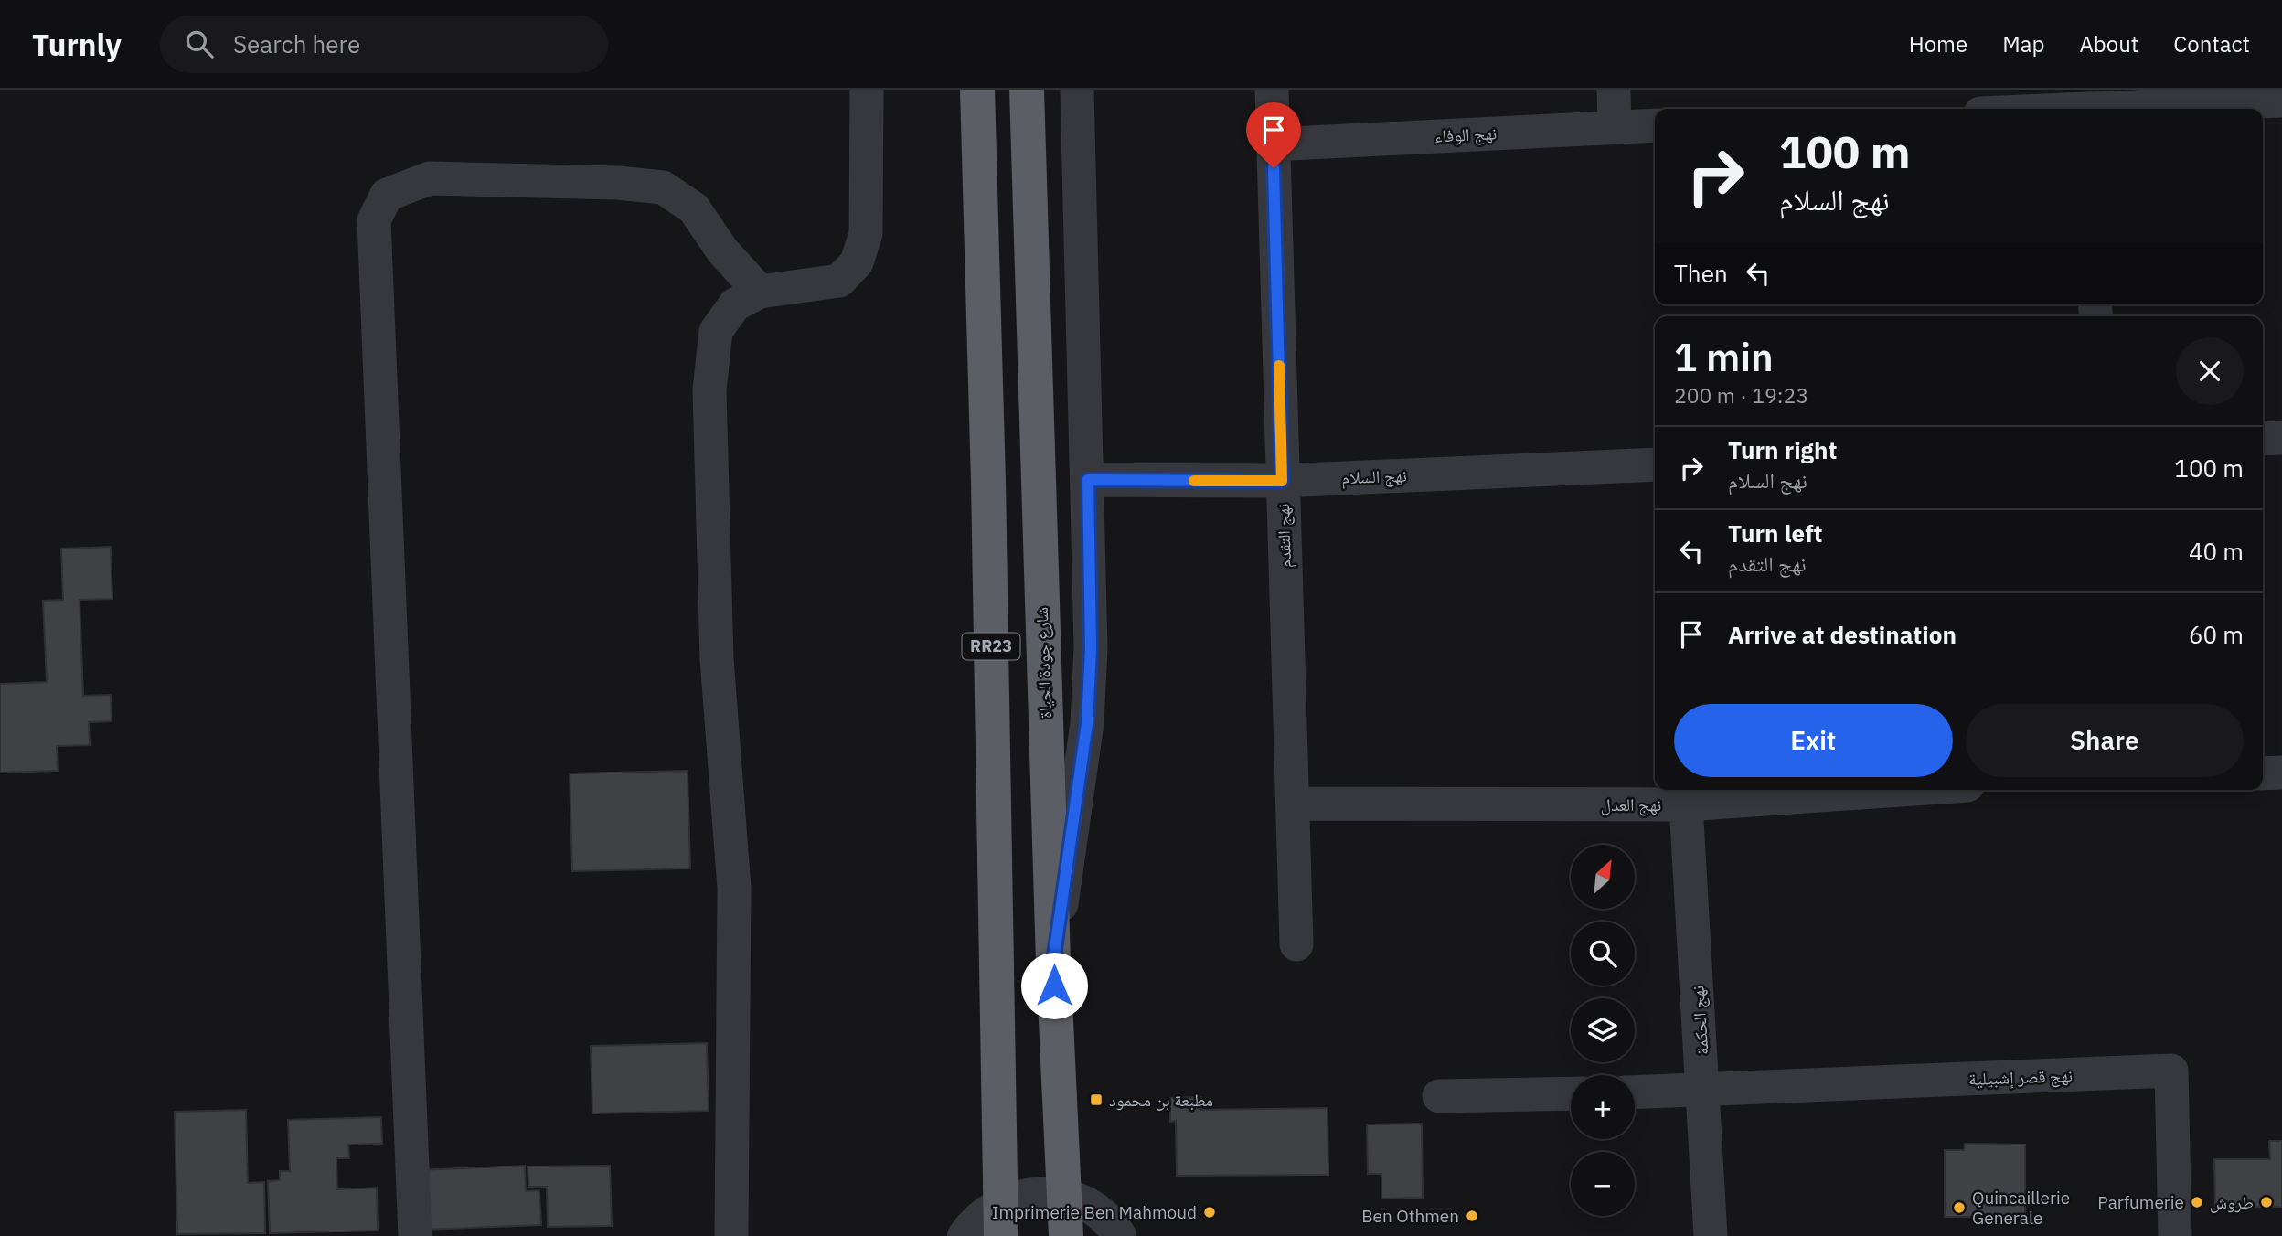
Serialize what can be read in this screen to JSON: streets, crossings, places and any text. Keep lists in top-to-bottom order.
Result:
{
  "streets": {
    "highway": ["RR23", "شارع جودة الحياة"],
    "street": [
      "نهج الوفاء",
      "نهج السلام",
      "نهج التقدم",
      "نهج العدل",
      "نهج الحكمة",
      "نهج قصر إشبيلية"
    ]
  },
  "crossings": [
    ["نهج الوفاء", "نهج التقدم"],
    ["نهج السلام", "نهج التقدم"],
    ["نهج التقدم", "نهج العدل"],
    ["نهج العدل", "نهج الحكمة"],
    ["نهج الحكمة", "نهج قصر إشبيلية"]
  ],
  "places": {
    "transit": ["مطبعة بن محمود"],
    "other": [
      "Parfumerie",
      "طروش",
      "Quincaillerie Generale",
      "Imprimerie Ben Mahmoud",
      "Ben Othmen"
    ]
  },
  "north": "top right",
  "page": {
    "header": "Turnly",
    "search": "Search here",
    "nav": [
      "Home",
      "Map",
      "About",
      "Contact"
    ],
    "turn": ["100 m", "نهج السلام"],
    "then": "Then",
    "heading": ["1 min", "200 m · 19:23"],
    "list": [
      {
        "name": "Turn right",
        "note": "نهج السلام",
        "value": "100 m"
      },
      {
        "name": "Turn left",
        "note": "نهج التقدم",
        "value": "40 m"
      },
      {
        "name": "Arrive at destination",
        "value": "60 m"
      }
    ],
    "buttons": ["Exit", "Share"],
    "map_buttons": ["+", "−"]
  }
}
